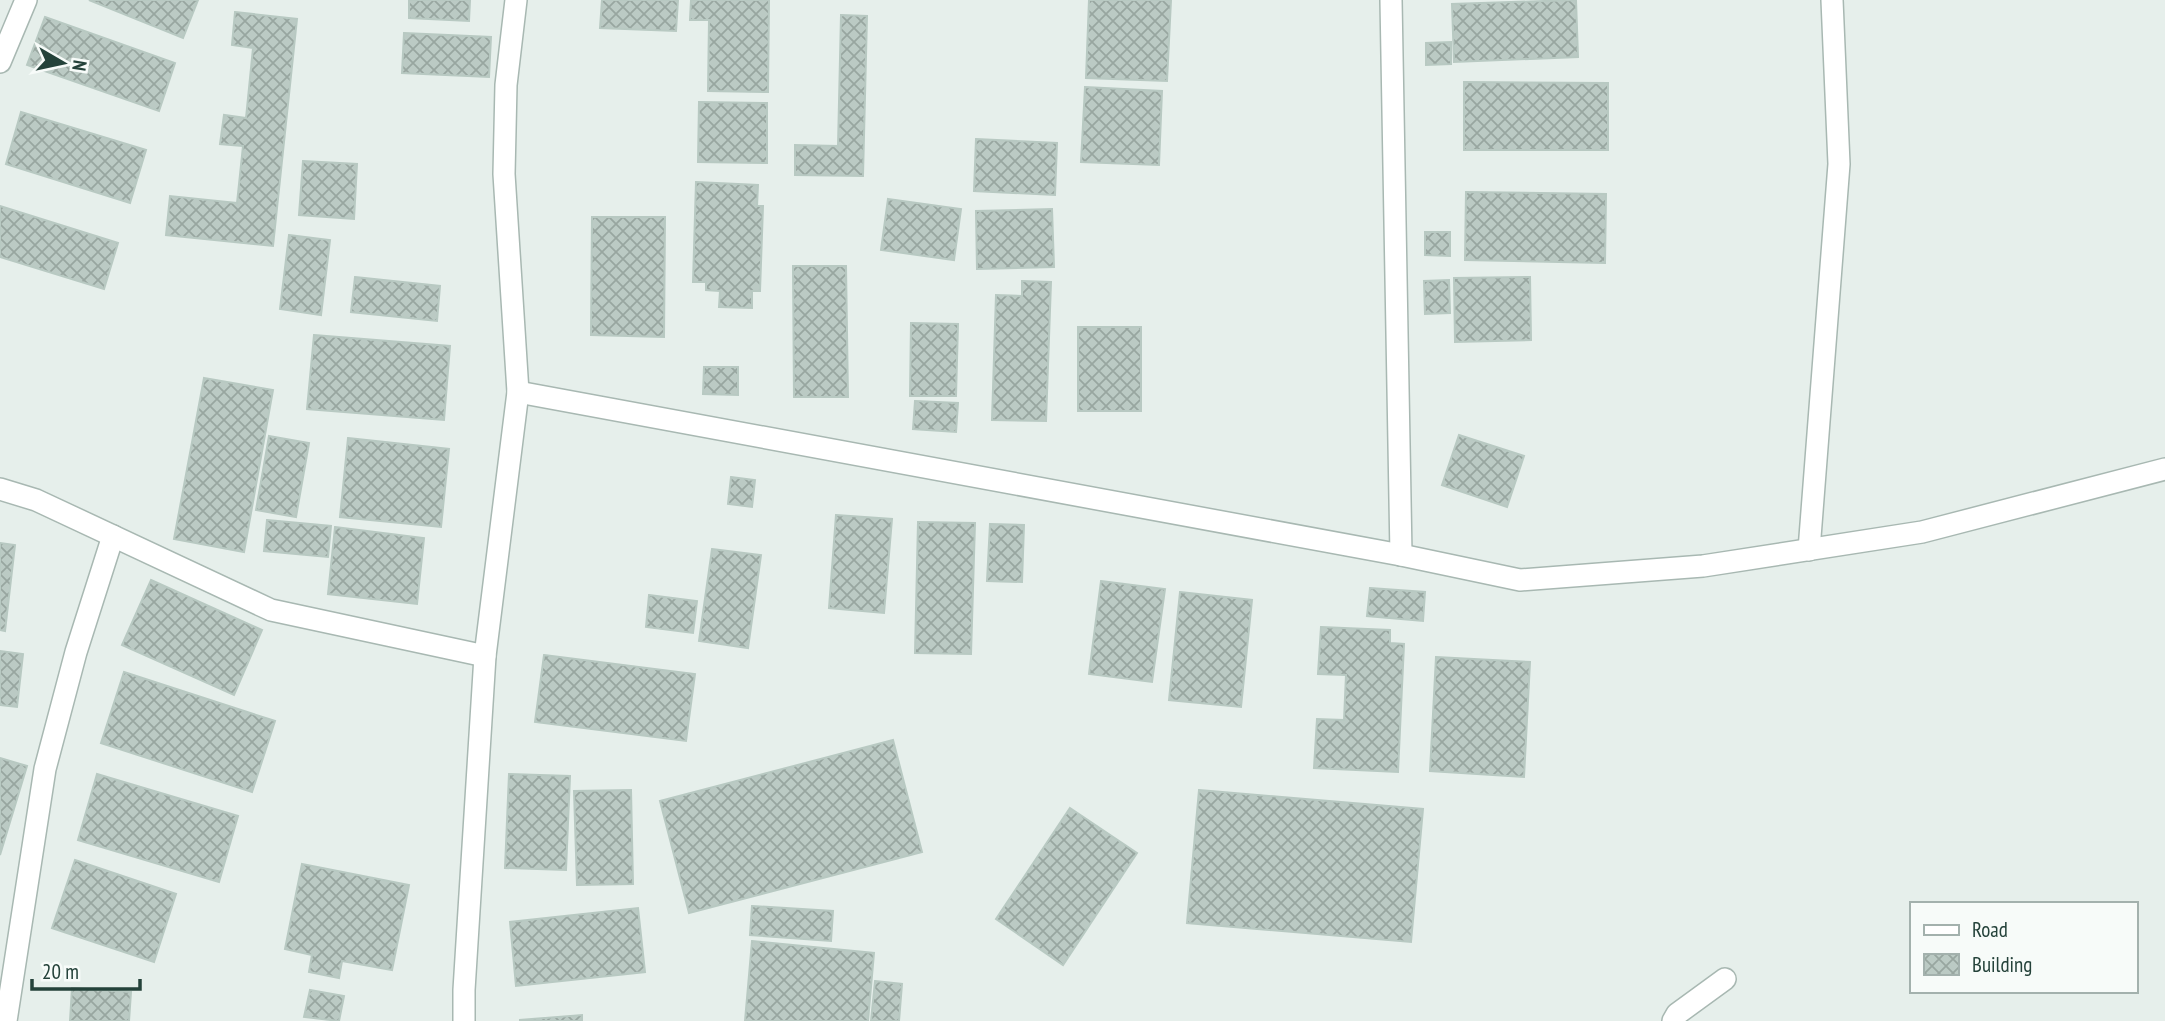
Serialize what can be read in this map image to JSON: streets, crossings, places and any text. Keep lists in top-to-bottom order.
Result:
{
  "legend": ["Road", "Building"],
  "scale_bar": "20 m",
  "north": "right"
}
